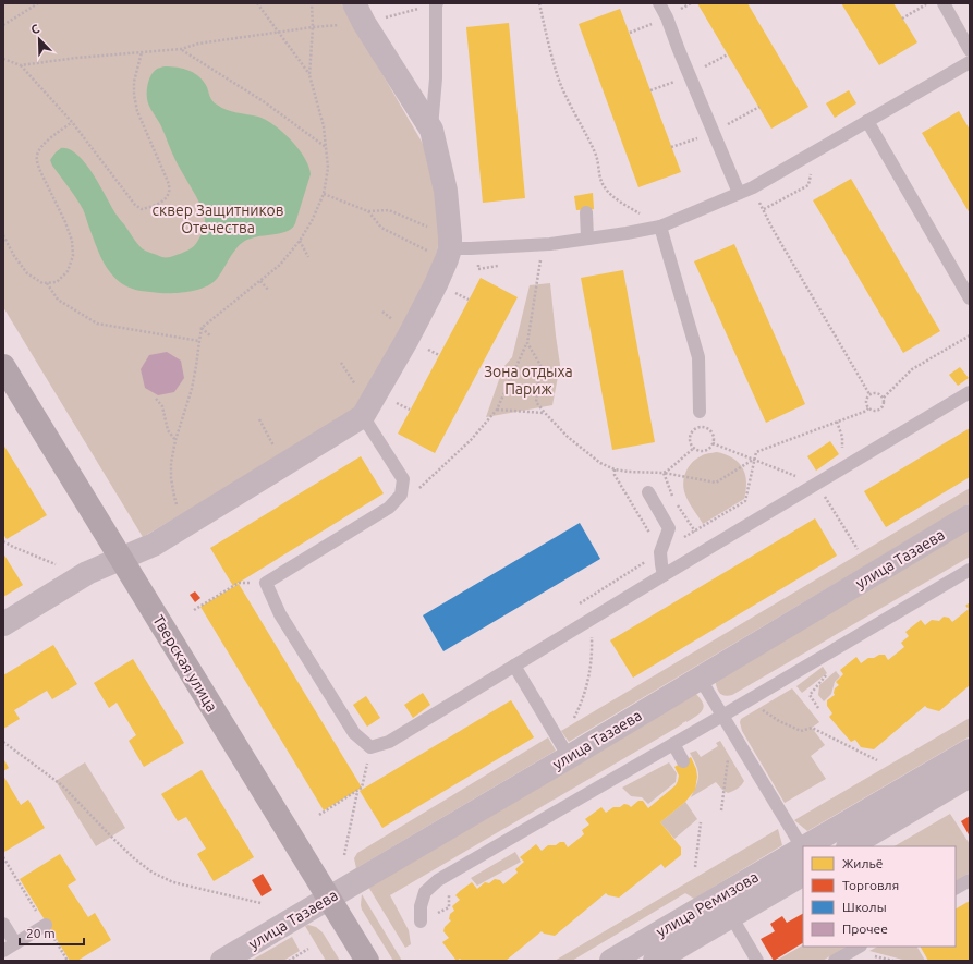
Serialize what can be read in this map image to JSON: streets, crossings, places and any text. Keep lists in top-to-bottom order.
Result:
{
  "streets": {
    "street": ["улица Тазаева", "Тверская улица", "улица Ремизова"]
  },
  "crossings": [
    ["улица Тазаева", "Тверская улица"]
  ],
  "parks": ["сквер Защитников Отечества", "Зона отдыха Париж"],
  "legend": [
    "Жильё",
    "Торговля",
    "Школы",
    "Прочее"
  ],
  "scale_bar": "20 m",
  "north": "top left"
}
